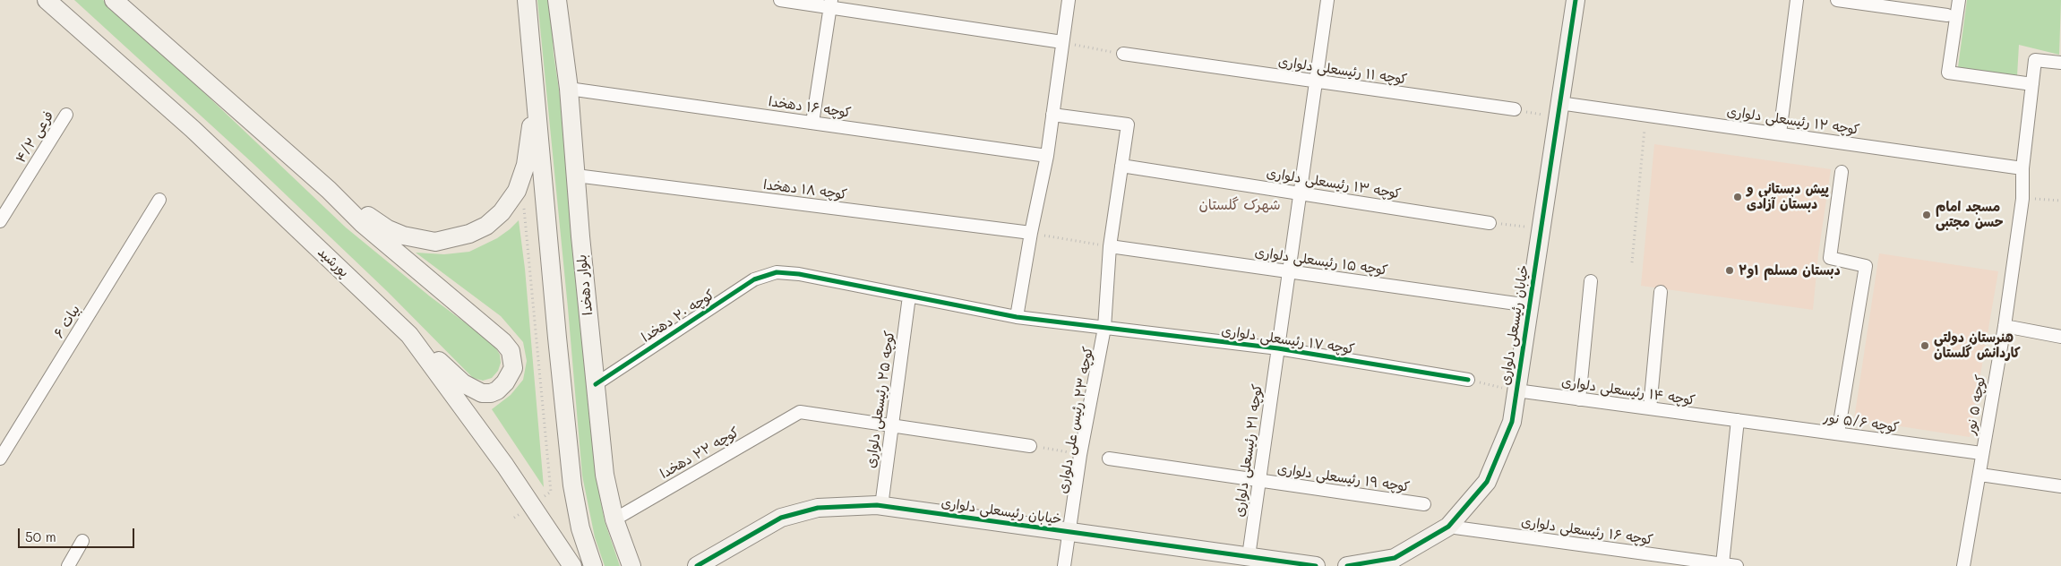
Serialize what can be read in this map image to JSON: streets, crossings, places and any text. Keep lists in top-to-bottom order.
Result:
{
  "streets": {
    "main road": ["پورشید", "بلوار دهخدا", "خیابان رئیسعلی دلواری"],
    "street": [
      "کوچه ۱۱ رئیسعلی دلواری",
      "کوچه ۱۶ دهخدا",
      "کوچه ۱۲ رئیسعلی دلواری",
      "فرعی ۴/۲",
      "کوچه ۱۳ رئیسعلی دلواری",
      "کوچه ۱۸ دهخدا",
      "کوچه ۱۵ رئیسعلی دلواری",
      "کوچه ۲۰ دهخدا",
      "بیات ۶",
      "کوچه ۱۷ رئیسعلی دلواری",
      "کوچه ۱۴ رئیسعلی دلواری",
      "کوچه ۲۵ رئیسعلی دلواری",
      "کوچه ۵ نور",
      "کوچه ۲۳ رئیس علی دلواری",
      "کوچه ۵/۶ نور",
      "کوچه ۲۱ رئیسعلی دلواری",
      "کوچه ۲۲ دهخدا",
      "کوچه ۱۹ رئیسعلی دلواری",
      "کوچه ۱۶ رئیسعلی دلواری"
    ]
  },
  "crossings": [
    ["کوچه ۱۱ رئیسعلی دلواری", "کوچه ۲۱ رئیسعلی دلواری"],
    ["کوچه ۱۶ دهخدا", "بلوار دهخدا"],
    ["کوچه ۱۲ رئیسعلی دلواری", "خیابان رئیسعلی دلواری"],
    ["کوچه ۱۲ رئیسعلی دلواری", "کوچه ۵ نور"],
    ["کوچه ۱۳ رئیسعلی دلواری", "کوچه ۲۳ رئیس علی دلواری"],
    ["کوچه ۱۳ رئیسعلی دلواری", "کوچه ۲۱ رئیسعلی دلواری"],
    ["کوچه ۱۸ دهخدا", "بلوار دهخدا"],
    ["کوچه ۱۵ رئیسعلی دلواری", "خیابان رئیسعلی دلواری"],
    ["کوچه ۱۵ رئیسعلی دلواری", "کوچه ۲۳ رئیس علی دلواری"],
    ["کوچه ۱۵ رئیسعلی دلواری", "کوچه ۲۱ رئیسعلی دلواری"],
    ["بلوار دهخدا", "کوچه ۲۰ دهخدا"],
    ["بلوار دهخدا", "کوچه ۲۲ دهخدا"],
    ["کوچه ۲۰ دهخدا", "کوچه ۱۷ رئیسعلی دلواری"],
    ["خیابان رئیسعلی دلواری", "کوچه ۱۴ رئیسعلی دلواری"],
    ["خیابان رئیسعلی دلواری", "کوچه ۲۵ رئیسعلی دلواری"],
    ["خیابان رئیسعلی دلواری", "کوچه ۲۳ رئیس علی دلواری"],
    ["خیابان رئیسعلی دلواری", "کوچه ۲۱ رئیسعلی دلواری"],
    ["خیابان رئیسعلی دلواری", "کوچه ۱۶ رئیسعلی دلواری"],
    ["کوچه ۱۷ رئیسعلی دلواری", "کوچه ۲۵ رئیسعلی دلواری"],
    ["کوچه ۱۷ رئیسعلی دلواری", "کوچه ۲۳ رئیس علی دلواری"],
    ["کوچه ۱۷ رئیسعلی دلواری", "کوچه ۲۱ رئیسعلی دلواری"],
    ["کوچه ۱۴ رئیسعلی دلواری", "کوچه ۵/۶ نور"],
    ["کوچه ۲۵ رئیسعلی دلواری", "کوچه ۲۲ دهخدا"],
    ["کوچه ۵ نور", "کوچه ۵/۶ نور"],
    ["کوچه ۲۱ رئیسعلی دلواری", "کوچه ۱۹ رئیسعلی دلواری"]
  ],
  "districts": ["شهرک گلستان"],
  "places": [
    "پیش دبستانی و دبستان آزادی",
    "مسجد امام حسن مجتبی",
    "دبستان مسلم ۱و۲",
    "هنرستان دولتی کاردانش گلستان"
  ],
  "scale_bar": "50 m"
}
